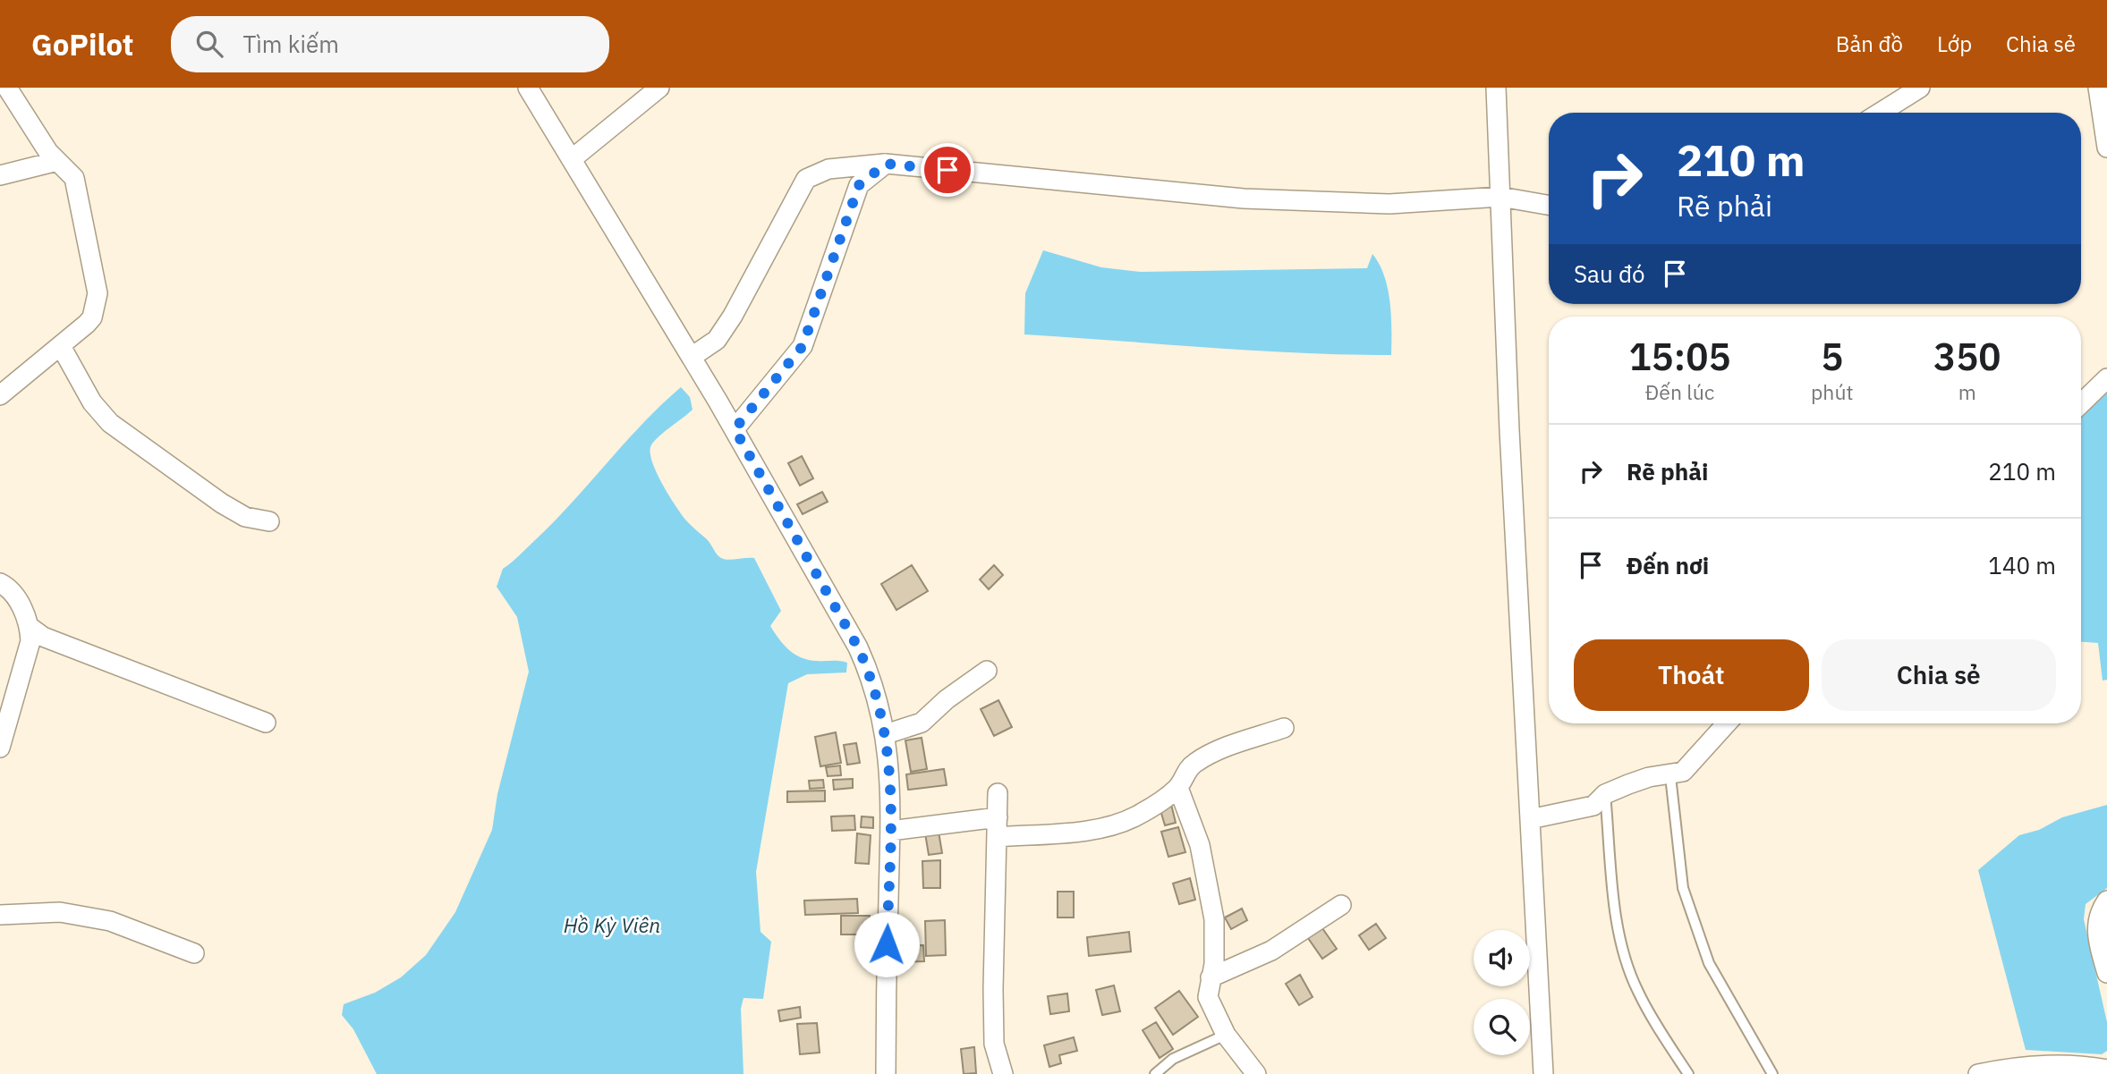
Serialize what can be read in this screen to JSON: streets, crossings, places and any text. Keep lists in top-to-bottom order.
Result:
{
  "water": ["Hồ Kỳ Viên"],
  "page": {
    "header": "GoPilot",
    "search": "Tìm kiếm",
    "nav": ["Bản đồ", "Lớp", "Chia sẻ"],
    "turn": ["210 m", "Rẽ phải"],
    "then": "Sau đó",
    "eta": [
      "15:05",
      "Đến lúc",
      "5",
      "phút",
      "350",
      "m"
    ],
    "list": [
      {
        "name": "Rẽ phải",
        "value": "210 m"
      },
      {
        "name": "Đến nơi",
        "value": "140 m"
      }
    ],
    "buttons": ["Thoát", "Chia sẻ"]
  }
}
